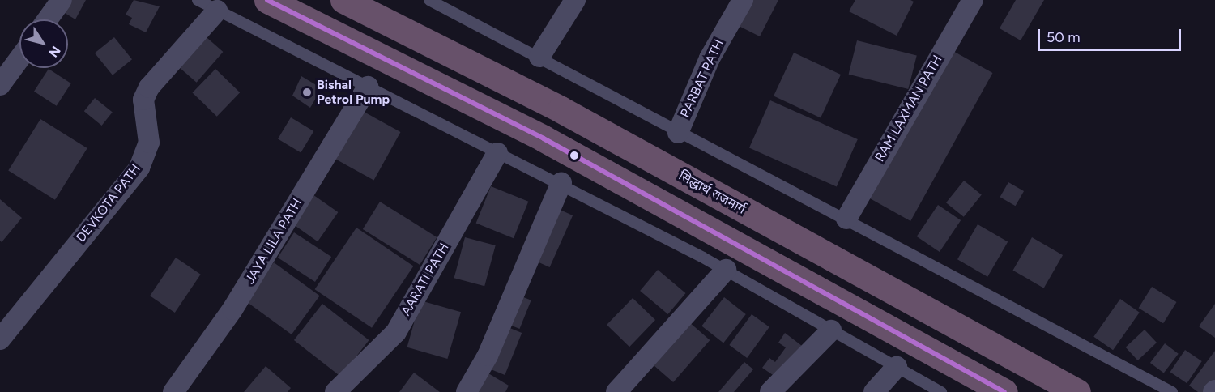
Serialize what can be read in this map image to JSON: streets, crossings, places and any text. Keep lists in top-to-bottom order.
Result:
{
  "streets": {
    "highway": ["सिद्धार्थ राजमार्ग"],
    "street": [
      "PARBAT PATH",
      "RAM LAXMAN PATH",
      "DEVKOTA PATH",
      "JAYA LILA PATH",
      "AARATI PATH"
    ]
  },
  "places": ["Bishal Petrol Pump"],
  "scale_bar": "50 m",
  "north": "bottom right"
}
